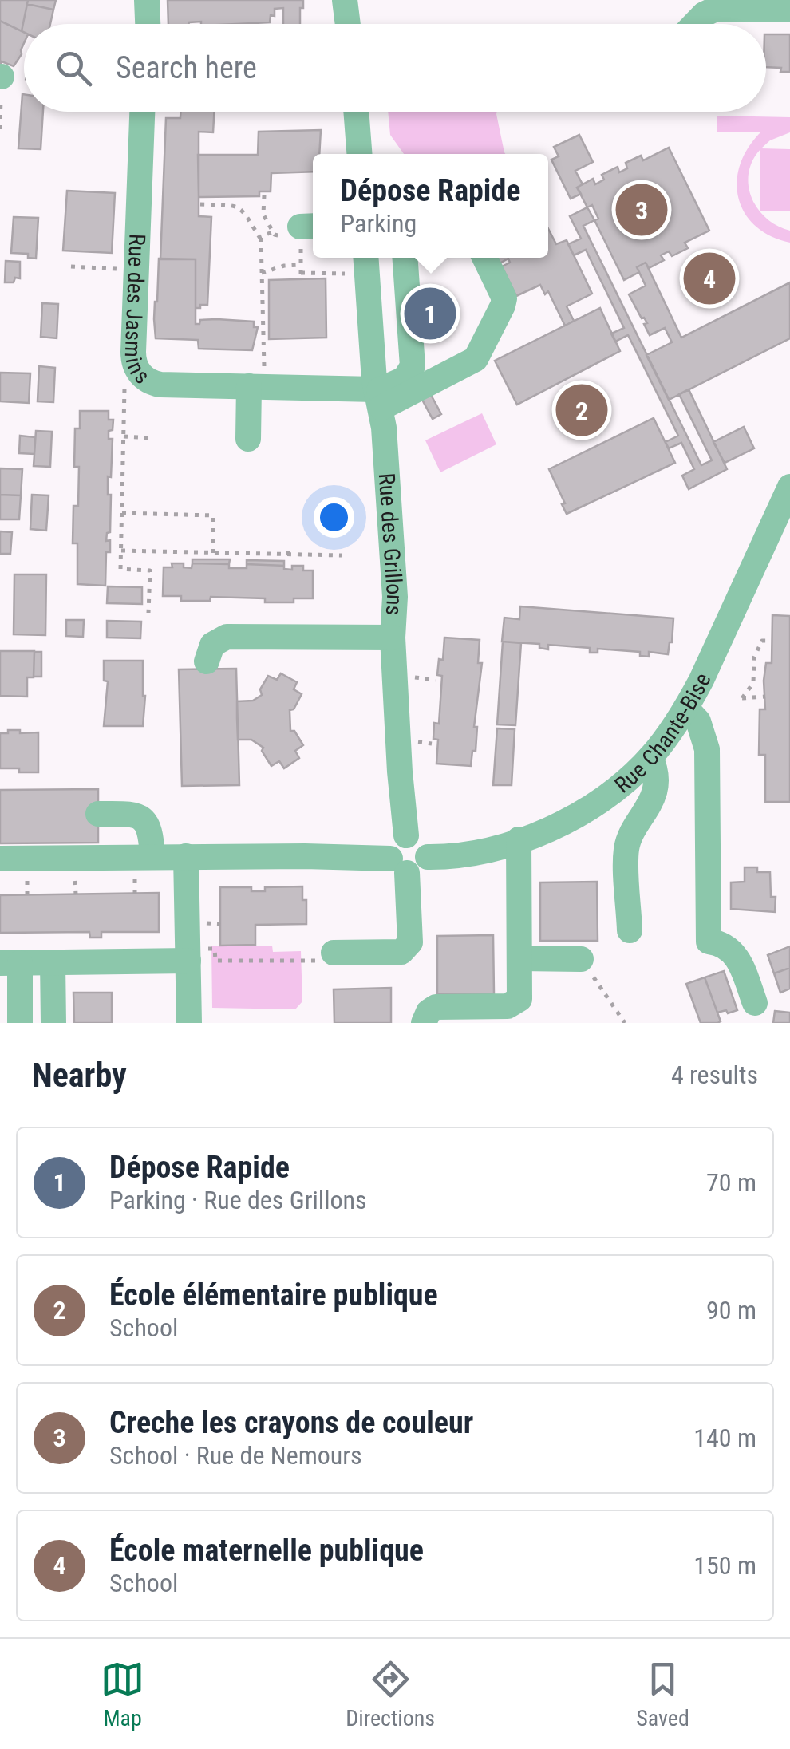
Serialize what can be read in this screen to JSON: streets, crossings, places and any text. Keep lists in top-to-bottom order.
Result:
{
  "streets": {
    "street": ["Rue des Jasmins", "Rue des Grillons", "Rue Chante-Bise"]
  },
  "crossings": [
    ["Rue des Jasmins", "Rue des Grillons"],
    ["Rue des Grillons", "Rue Chante-Bise"]
  ],
  "page": {
    "search": "Search here",
    "popup": ["Dépose Rapide", "Parking"],
    "pins": [
      "3",
      "4",
      "1",
      "2"
    ],
    "heading": ["Nearby", "4 results"],
    "list": [
      {
        "mark": "1",
        "name": "Dépose Rapide",
        "note": "Parking · Rue des Grillons",
        "value": "70 m"
      },
      {
        "mark": "2",
        "name": "École élémentaire publique",
        "note": "School",
        "value": "90 m"
      },
      {
        "mark": "3",
        "name": "Creche les crayons de couleur",
        "note": "School · Rue de Nemours",
        "value": "140 m"
      },
      {
        "mark": "4",
        "name": "École maternelle publique",
        "note": "School",
        "value": "150 m"
      }
    ],
    "nav": ["Map", "Directions", "Saved"]
  }
}
